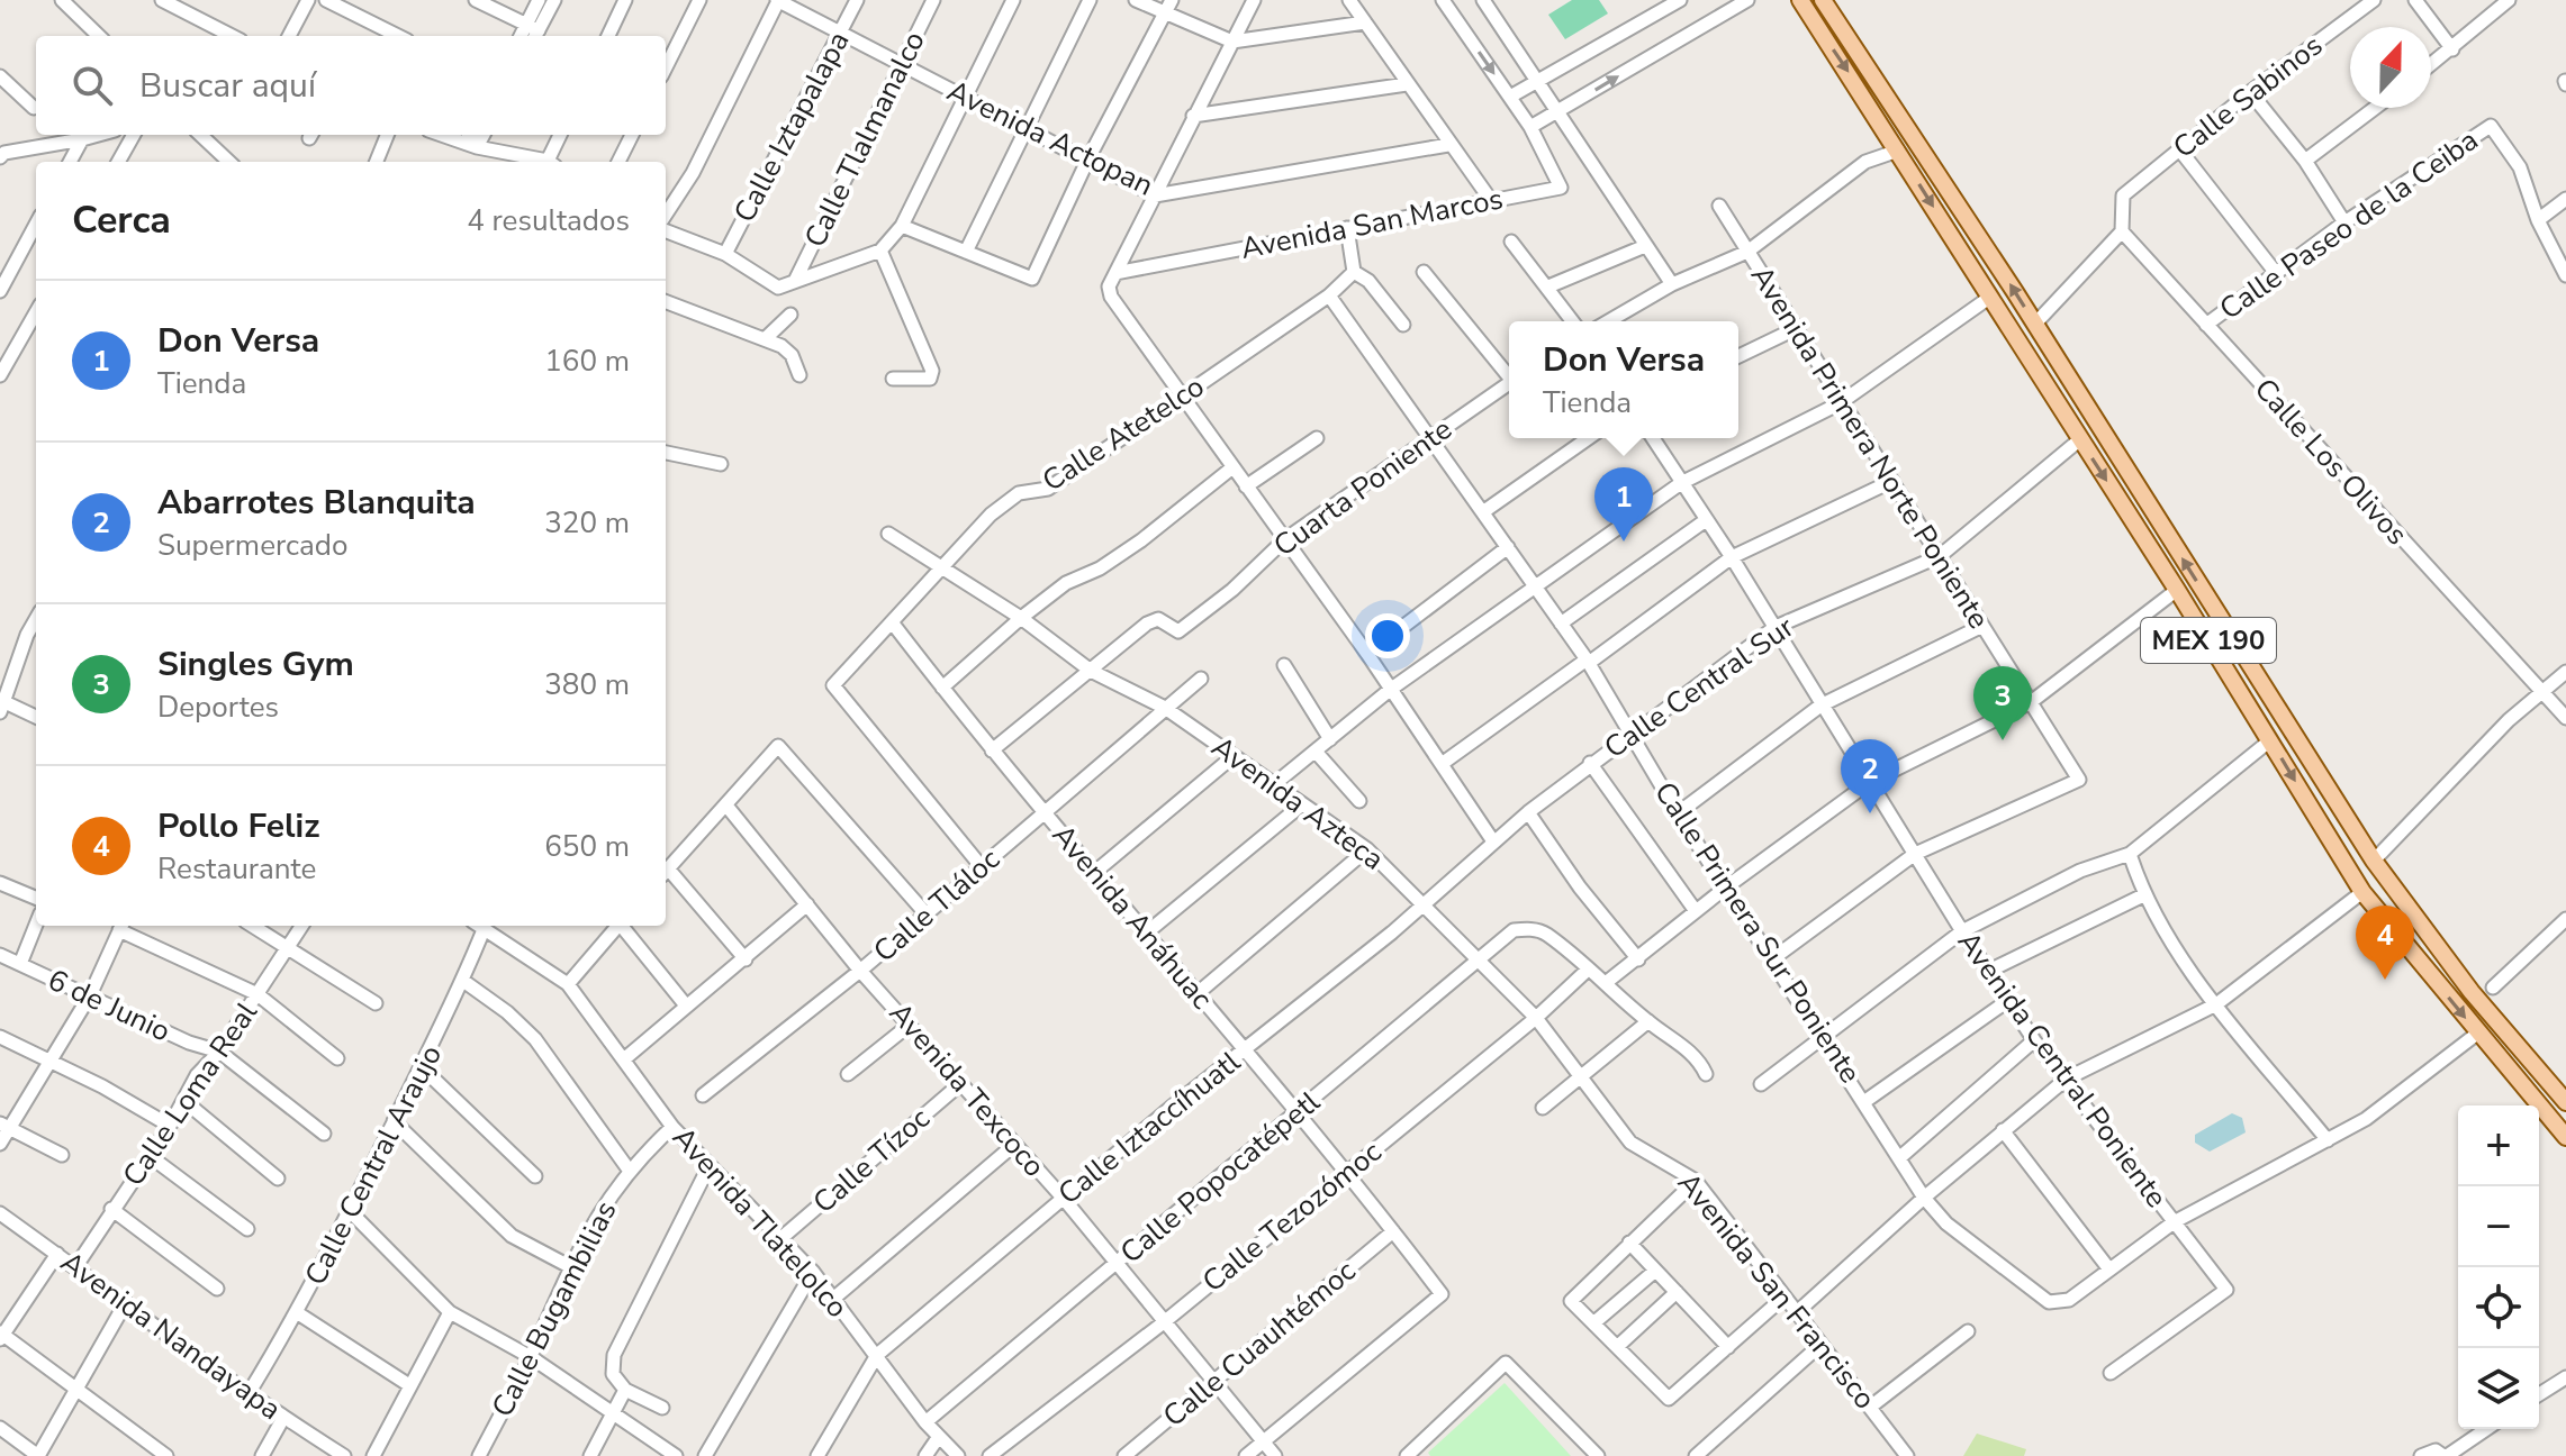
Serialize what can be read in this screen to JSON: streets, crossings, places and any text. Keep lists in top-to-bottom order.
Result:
{
  "streets": {
    "main road": ["MEX 190"],
    "street": [
      "Calle Sabinos",
      "Calle Iztapalapa",
      "Avenida Actopan",
      "Calle Tlalmanalco",
      "Avenida San Marcos",
      "Calle Paseo de la Ceiba",
      "Calle Atetelco",
      "Avenida Primera Norte Poniente",
      "Calle Los Olivos",
      "Cuarta Poniente",
      "Calle Central Sur",
      "Avenida Azteca",
      "Calle Tláloc",
      "Avenida Anáhuac",
      "Calle Primera Sur Poniente",
      "6 de Junio",
      "Avenida Central Poniente",
      "Avenida Texcoco",
      "Calle Loma Real",
      "Calle Iztaccíhuatl",
      "Calle Tízoc",
      "Calle Central Araujo",
      "Calle Popocatépetl",
      "Calle Tezozómoc",
      "Avenida Tlatelolco",
      "Avenida San Francisco",
      "Calle Bugambilias",
      "Avenida Nandayapa",
      "Calle Cuauhtémoc"
    ]
  },
  "crossings": [
    ["Calle Sabinos", "Calle Los Olivos"],
    ["Calle Iztapalapa", "Avenida Actopan"],
    ["Avenida Actopan", "Calle Tlalmanalco"],
    ["Calle Paseo de la Ceiba", "Calle Los Olivos"],
    ["Calle Atetelco", "Avenida Azteca"],
    ["Calle Atetelco", "Calle Tláloc"],
    ["Calle Atetelco", "Avenida Anáhuac"],
    ["Calle Atetelco", "Calle Primera Sur Poniente"],
    ["Avenida Primera Norte Poniente", "Calle Central Sur"],
    ["Avenida Primera Norte Poniente", "Avenida Central Poniente"],
    ["Cuarta Poniente", "Avenida Azteca"],
    ["Cuarta Poniente", "Calle Primera Sur Poniente"],
    ["MEX 190", "Calle Central Sur"],
    ["Calle Central Sur", "Avenida Azteca"],
    ["Calle Central Sur", "Calle Primera Sur Poniente"],
    ["Calle Central Sur", "Avenida Central Poniente"],
    ["Calle Central Sur", "Calle Iztaccíhuatl"],
    ["Avenida Azteca", "Calle Tláloc"],
    ["Avenida Azteca", "Calle Iztaccíhuatl"],
    ["Avenida Azteca", "Calle Popocatépetl"],
    ["Avenida Azteca", "Calle Tezozómoc"],
    ["Avenida Azteca", "Avenida San Francisco"],
    ["Calle Tláloc", "Avenida Anáhuac"],
    ["Calle Tláloc", "Avenida Texcoco"],
    ["Avenida Anáhuac", "Avenida Texcoco"],
    ["Avenida Anáhuac", "Calle Iztaccíhuatl"],
    ["Avenida Anáhuac", "Calle Popocatépetl"],
    ["Avenida Anáhuac", "Calle Tezozómoc"],
    ["Avenida Anáhuac", "Calle Cuauhtémoc"],
    ["6 de Junio", "Calle Loma Real"],
    ["Avenida Texcoco", "Calle Iztaccíhuatl"],
    ["Avenida Texcoco", "Calle Tízoc"],
    ["Avenida Texcoco", "Calle Popocatépetl"],
    ["Avenida Texcoco", "Calle Tezozómoc"],
    ["Avenida Texcoco", "Calle Cuauhtémoc"],
    ["Calle Loma Real", "Avenida Nandayapa"],
    ["Calle Iztaccíhuatl", "Avenida Tlatelolco"],
    ["Calle Tízoc", "Avenida Tlatelolco"],
    ["Calle Central Araujo", "Avenida Nandayapa"],
    ["Calle Popocatépetl", "Calle Tezozómoc"],
    ["Calle Popocatépetl", "Avenida Tlatelolco"],
    ["Avenida Tlatelolco", "Calle Bugambilias"]
  ],
  "north": "top",
  "page": {
    "search": "Buscar aquí",
    "heading": ["Cerca", "4 resultados"],
    "list": [
      {
        "mark": "1",
        "name": "Don Versa",
        "note": "Tienda",
        "value": "160 m"
      },
      {
        "mark": "2",
        "name": "Abarrotes Blanquita",
        "note": "Supermercado",
        "value": "320 m"
      },
      {
        "mark": "3",
        "name": "Singles Gym",
        "note": "Deportes",
        "value": "380 m"
      },
      {
        "mark": "4",
        "name": "Pollo Feliz",
        "note": "Restaurante",
        "value": "650 m"
      }
    ],
    "popup": ["Don Versa", "Tienda"],
    "pins": [
      "1",
      "3",
      "2",
      "4"
    ],
    "map_buttons": ["+", "−"]
  }
}
